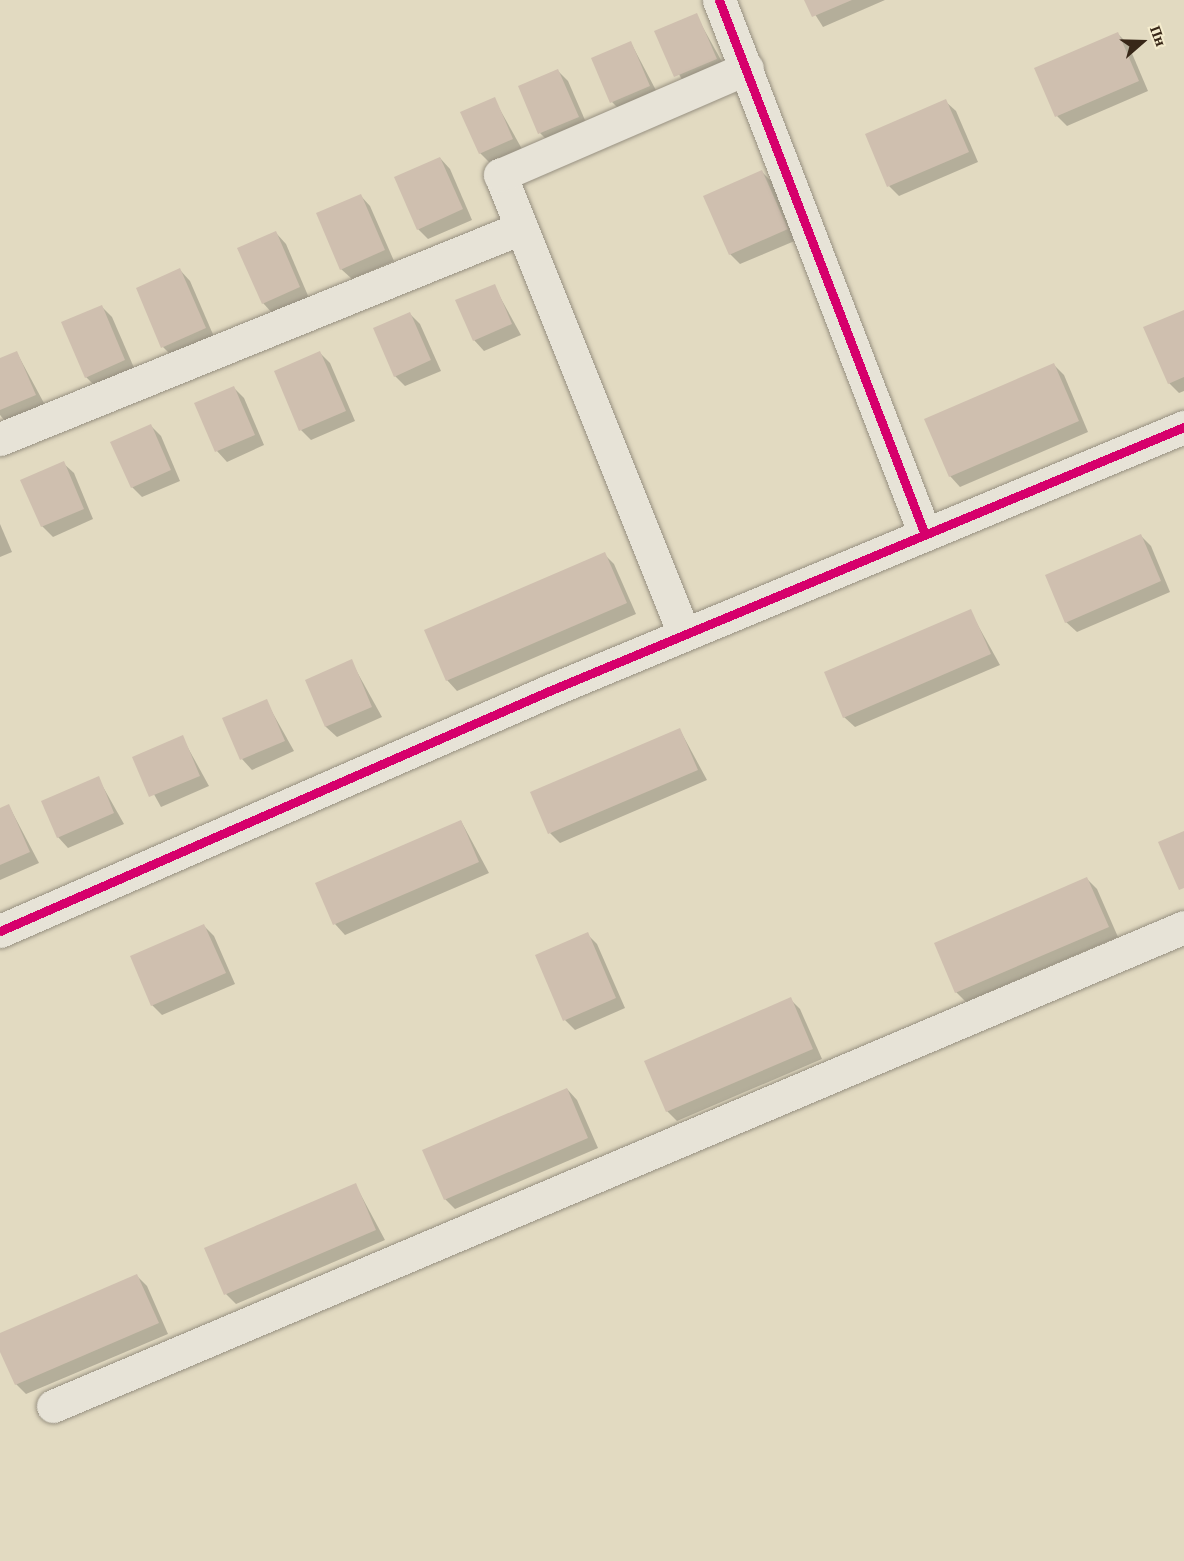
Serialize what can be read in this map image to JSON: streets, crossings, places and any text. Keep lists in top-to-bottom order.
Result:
{
  "north": "right"
}
